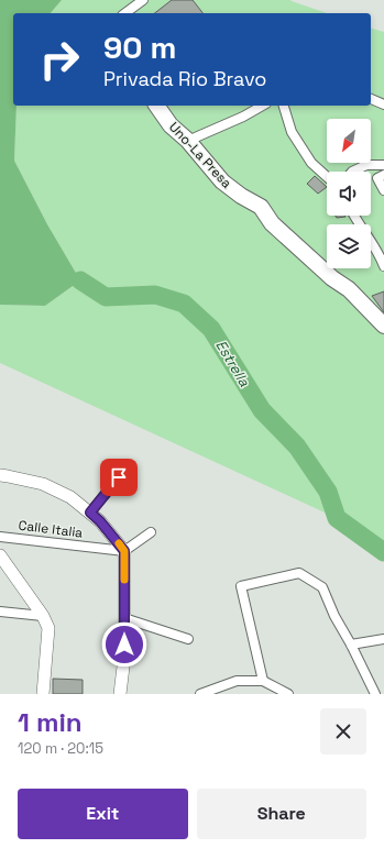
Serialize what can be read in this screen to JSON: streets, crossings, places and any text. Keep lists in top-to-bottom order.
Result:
{
  "streets": {
    "highway": ["Uno-La Presa"],
    "street": ["Calle Italia"]
  },
  "water": ["Estrella"],
  "north": "bottom left",
  "page": {
    "turn": ["90 m", "Privada Río Bravo"],
    "heading": ["1 min", "120 m · 20:15"],
    "buttons": ["Exit", "Share"]
  }
}
